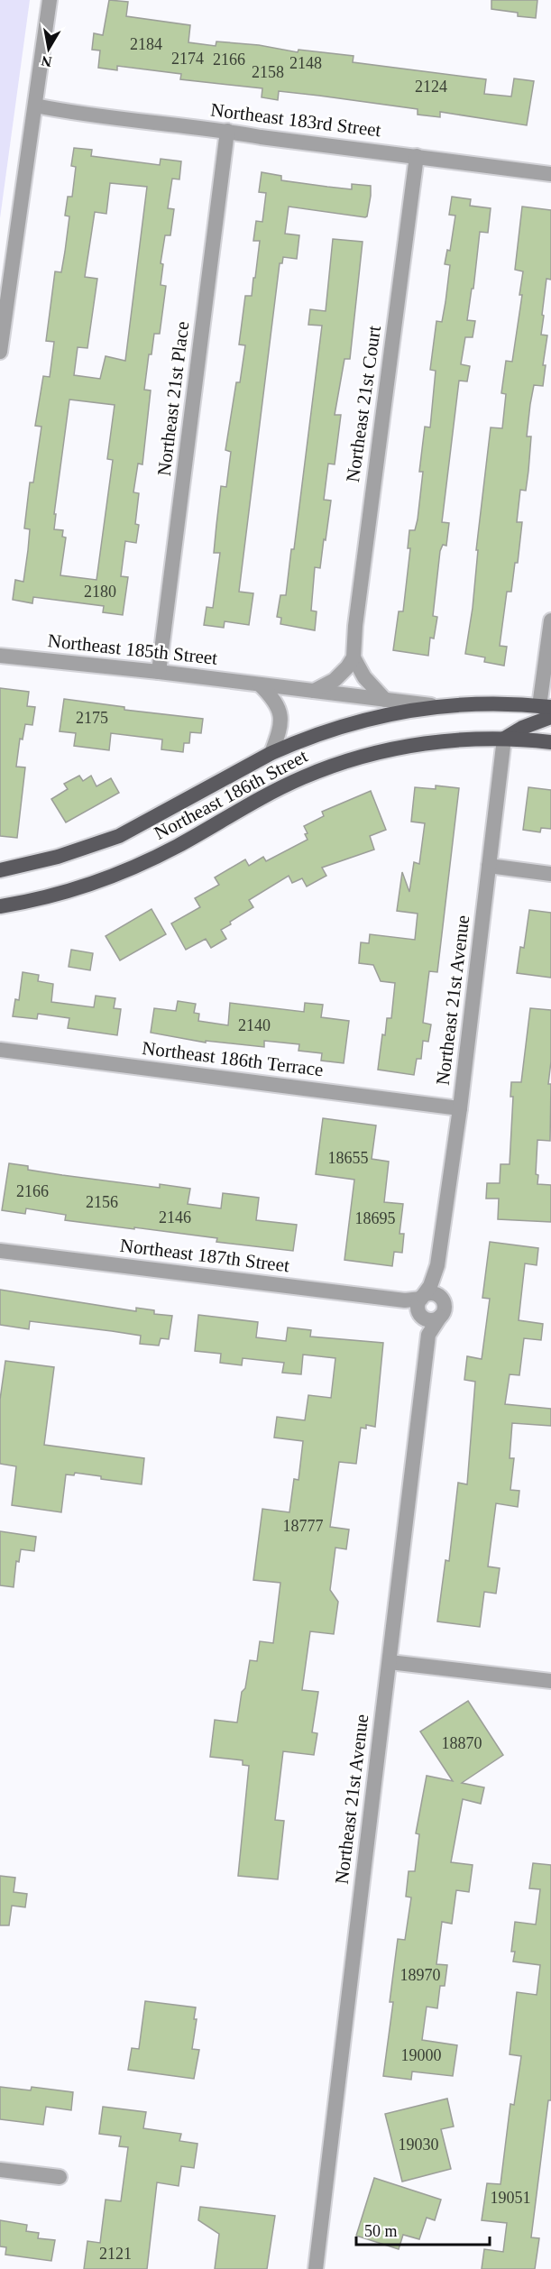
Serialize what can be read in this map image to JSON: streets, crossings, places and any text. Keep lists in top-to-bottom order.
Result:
{
  "streets": {
    "main road": ["Northeast 186th Street"],
    "street": [
      "Northeast 183rd Street",
      "Northeast 21st Place",
      "Northeast 21st Court",
      "Northeast 185th Street",
      "Northeast 21st Avenue",
      "Northeast 186th Terrace",
      "Northeast 187th Street"
    ]
  },
  "crossings": [
    ["Northeast 183rd Street", "Northeast 21st Place"],
    ["Northeast 183rd Street", "Northeast 21st Court"],
    ["Northeast 21st Place", "Northeast 185th Street"],
    ["Northeast 185th Street", "Northeast 186th Street"],
    ["Northeast 186th Street", "Northeast 21st Avenue"],
    ["Northeast 21st Avenue", "Northeast 186th Terrace"],
    ["Northeast 21st Avenue", "Northeast 187th Street"]
  ],
  "house_numbers": [
    "2184",
    "2174",
    "2166",
    "2148",
    "2158",
    "2124",
    "2180",
    "2175",
    "2140",
    "18655",
    "2166",
    "2156",
    "2146",
    "18695",
    "18777",
    "18870",
    "18970",
    "19000",
    "19030",
    "19051",
    "2121"
  ],
  "scale_bar": "50 m",
  "north": "bottom"
}
